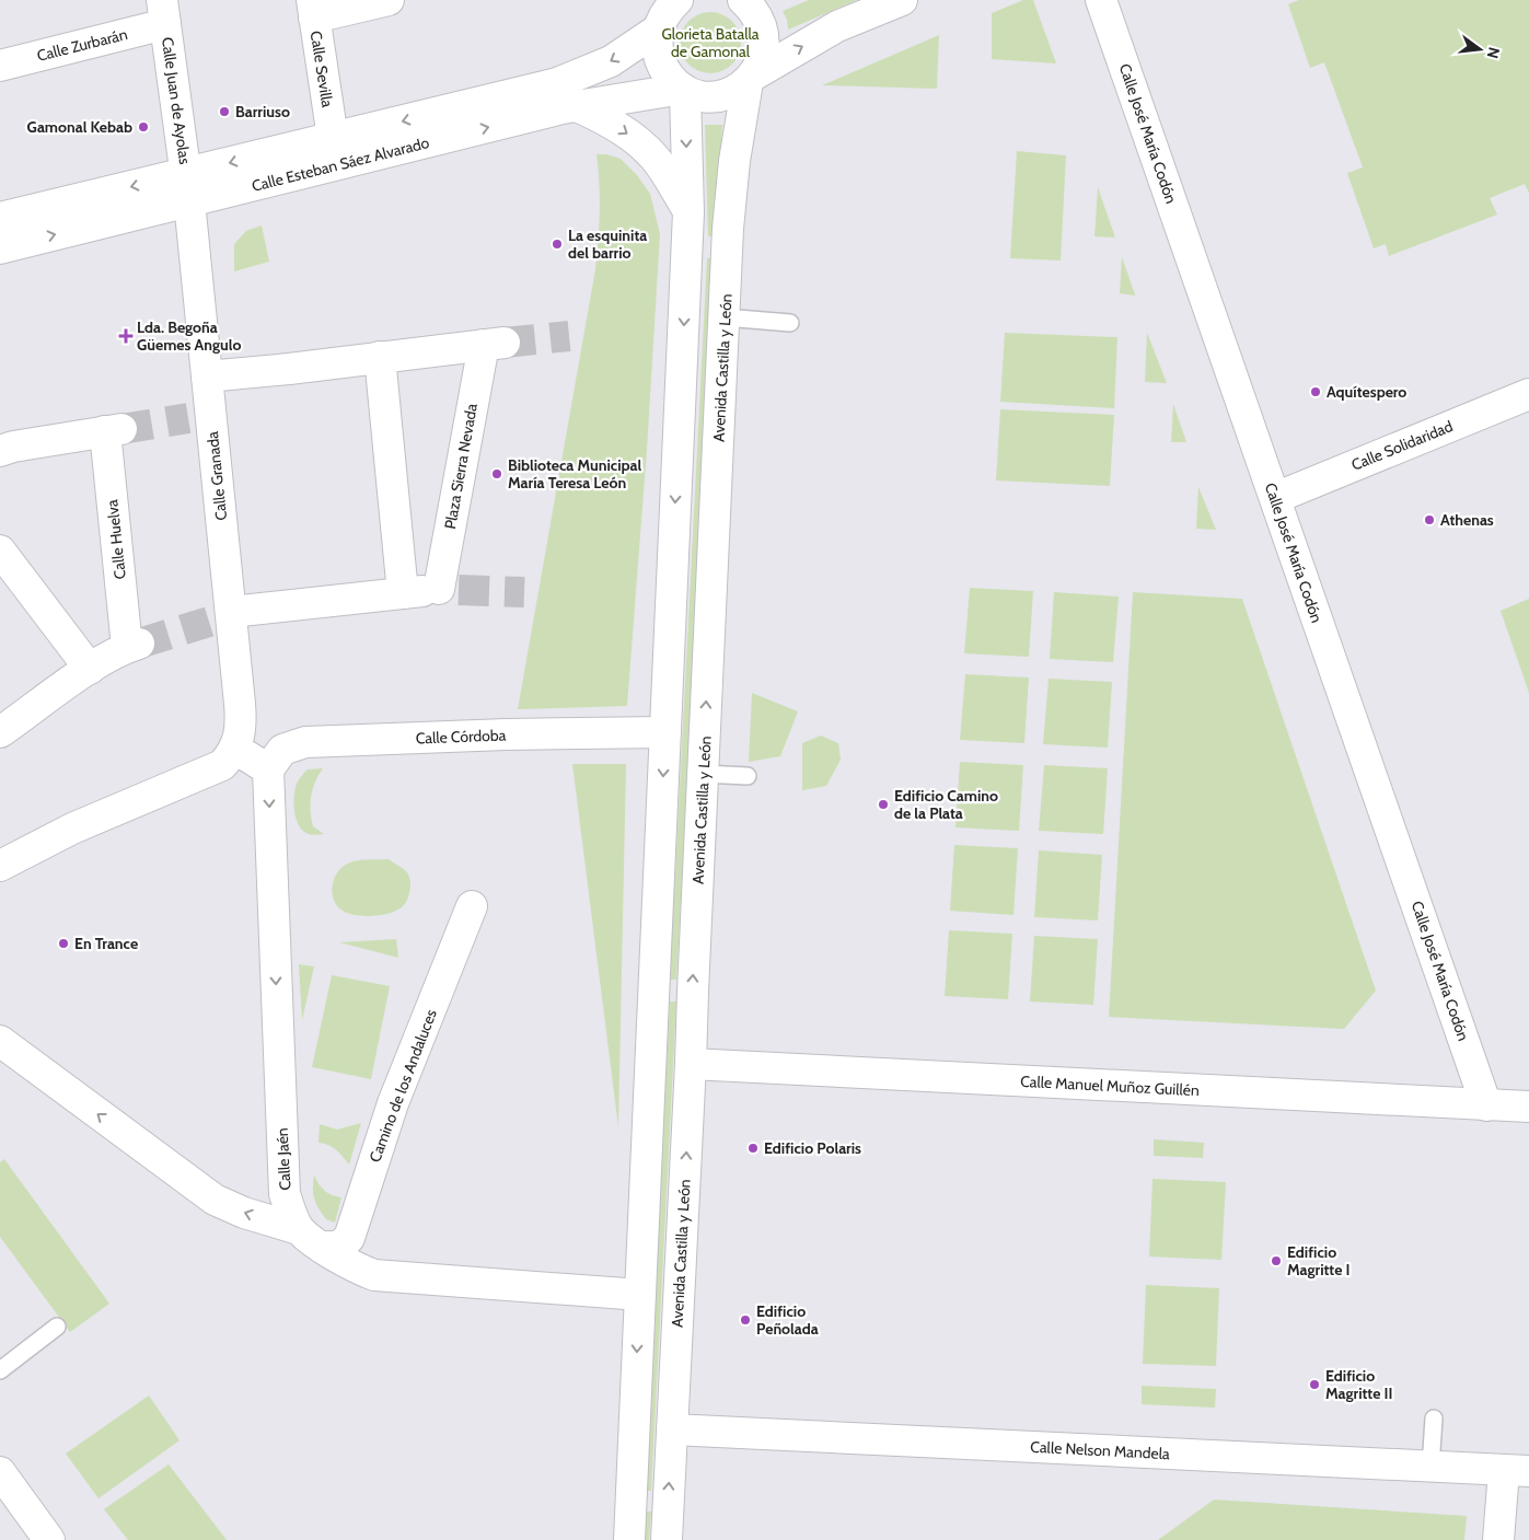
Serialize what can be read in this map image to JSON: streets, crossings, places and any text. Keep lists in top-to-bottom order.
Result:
{
  "streets": {
    "street": [
      "Calle Zurbarán",
      "Calle Sevilla",
      "Calle Juan de Ayolas",
      "Calle José María Codón",
      "Calle Esteban Sáez Alvarado",
      "Avenida Castilla y León",
      "Calle Solidaridad",
      "Plaza Sierra Nevada",
      "Calle Granada",
      "Calle Huelva",
      "Calle Córdoba",
      "Camino de los Andaluces",
      "Calle Manuel Muñoz Guillén",
      "Calle Jaén",
      "Calle Nelson Mandela"
    ]
  },
  "crossings": [
    ["Calle Zurbarán", "Calle Juan de Ayolas"],
    ["Calle Sevilla", "Calle Esteban Sáez Alvarado"],
    ["Calle Juan de Ayolas", "Calle Esteban Sáez Alvarado"],
    ["Calle Juan de Ayolas", "Calle Granada"],
    ["Calle José María Codón", "Calle Solidaridad"],
    ["Calle José María Codón", "Calle Manuel Muñoz Guillén"],
    ["Calle Esteban Sáez Alvarado", "Calle Granada"],
    ["Avenida Castilla y León", "Calle Manuel Muñoz Guillén"],
    ["Avenida Castilla y León", "Calle Nelson Mandela"],
    ["Plaza Sierra Nevada", "Calle Granada"],
    ["Calle Córdoba", "Calle Jaén"],
    ["Camino de los Andaluces", "Calle Jaén"]
  ],
  "one_way": ["Calle Jaén"],
  "parks": ["Glorieta Batalla de Gamonal"],
  "places": {
    "other": [
      "Barriuso",
      "Gamonal Kebab",
      "La esquinita del barrio",
      "Aquítespero",
      "Biblioteca Municipal María Teresa León",
      "Athenas",
      "Edificio Camino de la Plata",
      "En Trance",
      "Edificio Polaris",
      "Edificio Magritte I",
      "Edificio Peñolada",
      "Edificio Magritte II"
    ],
    "health": ["Lda. Begoña Güemes Angulo"]
  },
  "north": "right"
}
